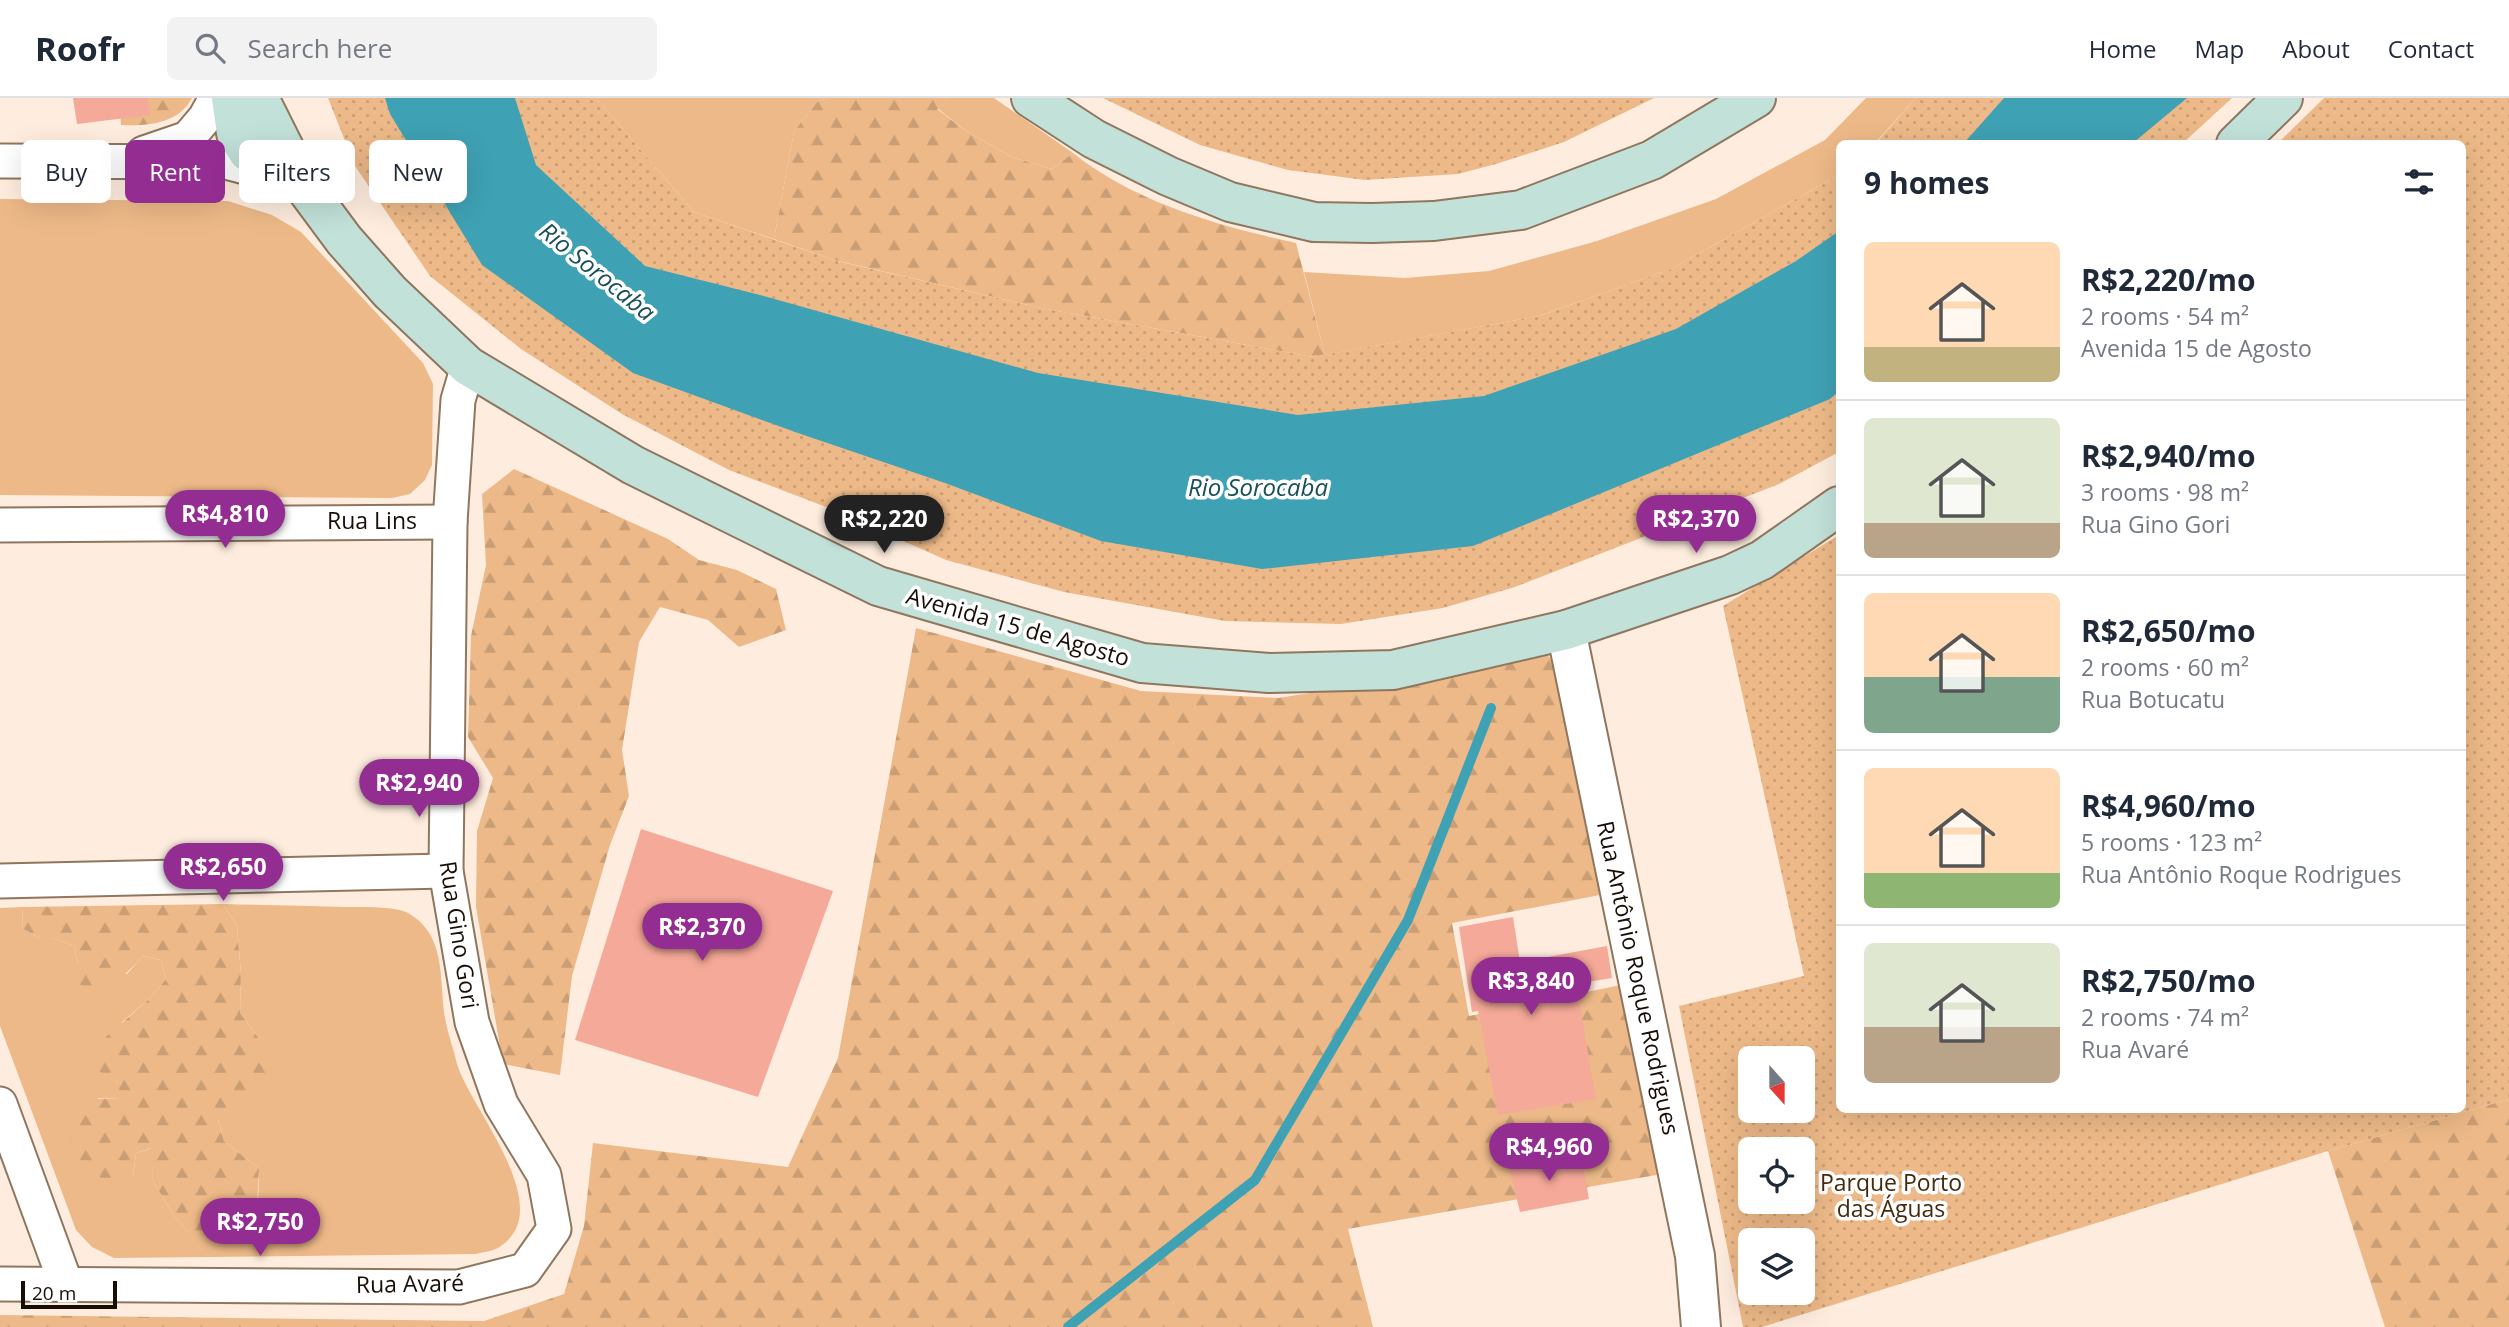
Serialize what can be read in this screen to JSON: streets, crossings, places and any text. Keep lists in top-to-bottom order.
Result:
{
  "streets": {
    "main road": ["Avenida 15 de Agosto"],
    "street": [
      "Rua Lins",
      "Rua Gino Gori",
      "Rua Antônio Roque Rodrigues",
      "Rua Avaré"
    ]
  },
  "crossings": [
    ["Rua Lins", "Rua Gino Gori"],
    ["Avenida 15 de Agosto", "Rua Gino Gori"],
    ["Avenida 15 de Agosto", "Rua Antônio Roque Rodrigues"],
    ["Rua Gino Gori", "Rua Avaré"]
  ],
  "water": ["Rio Sorocaba"],
  "parks": ["Parque Porto das Águas"],
  "scale_bar": "20 m",
  "north": "bottom",
  "page": {
    "header": "Roofr",
    "search": "Search here",
    "nav": [
      "Home",
      "Map",
      "About",
      "Contact"
    ],
    "chip": [
      "Buy",
      "Rent",
      "Filters",
      "New"
    ],
    "heading": "9 homes",
    "list": [
      {
        "name": "R$2,220/mo",
        "note": "2 rooms · 54 m² · Avenida 15 de Agosto"
      },
      {
        "name": "R$2,940/mo",
        "note": "3 rooms · 98 m² · Rua Gino Gori"
      },
      {
        "name": "R$2,650/mo",
        "note": "2 rooms · 60 m² · Rua Botucatu"
      },
      {
        "name": "R$4,960/mo",
        "note": "5 rooms · 123 m² · Rua Antônio Roque Rodrigues"
      },
      {
        "name": "R$2,750/mo",
        "note": "2 rooms · 74 m² · Rua Avaré"
      }
    ],
    "price": [
      "R$4,810",
      "R$2,220",
      "R$2,370",
      "R$2,940",
      "R$2,650",
      "R$2,370",
      "R$3,840",
      "R$4,960",
      "R$2,750"
    ],
    "scale": "20 m"
  }
}
